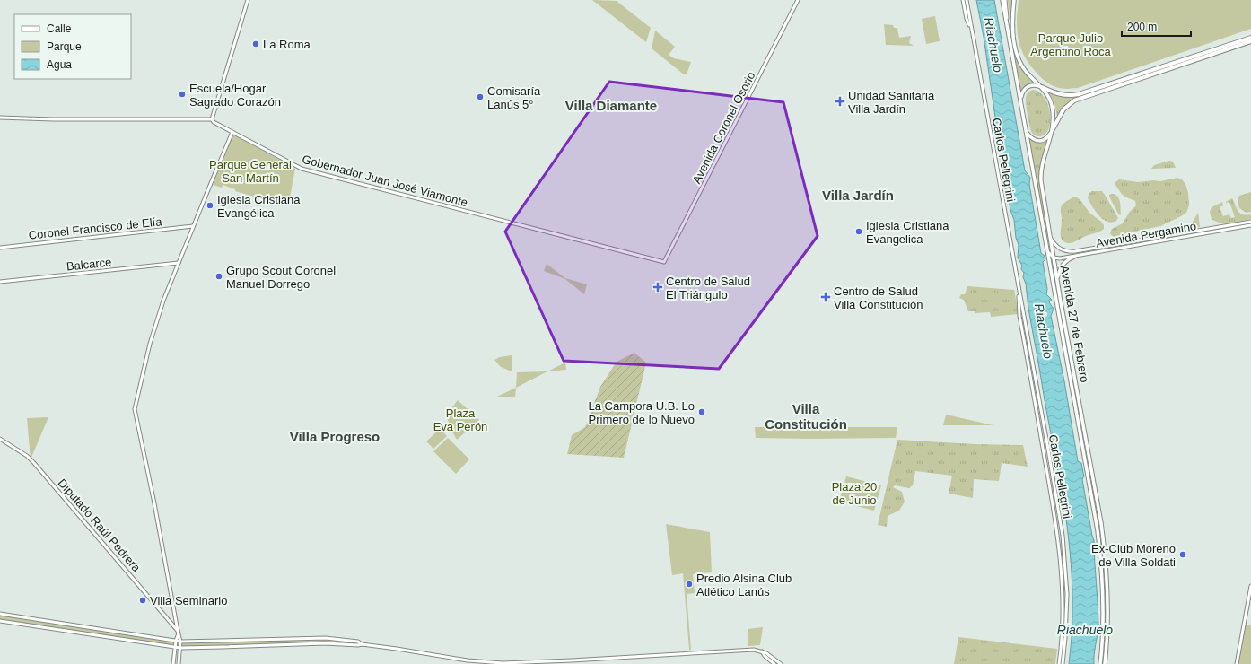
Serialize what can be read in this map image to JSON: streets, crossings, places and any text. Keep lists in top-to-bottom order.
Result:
{
  "streets": {
    "main road": [
      "Avenida Coronel Osorio",
      "Carlos Pellegrini",
      "Gobernador Juan José Viamonte",
      "Coronel Francisco de Elía",
      "Avenida Pergamino",
      "Balcarce",
      "Avenida 27 de Febrero",
      "Diputado Raúl Pedrera"
    ]
  },
  "crossings": [
    ["Avenida Coronel Osorio", "Gobernador Juan José Viamonte"],
    ["Avenida Pergamino", "Avenida 27 de Febrero"]
  ],
  "districts": [
    "Villa Diamante",
    "Villa Jardín",
    "Villa Constitución",
    "Villa Progreso"
  ],
  "water": ["Riachuelo"],
  "parks": [
    "Parque Julio Argentino Roca",
    "Parque General San Martín",
    "Plaza Eva Perón",
    "Plaza 20 de Junio"
  ],
  "places": {
    "other": [
      "La Roma",
      "Escuela/Hogar Sagrado Corazón",
      "Comisaría Lanús 5°",
      "Iglesia Cristiana Evangélica",
      "Iglesia Cristiana Evangelica",
      "Grupo Scout Coronel Manuel Dorrego",
      "La Campora U.B. Lo Primero de lo Nuevo",
      "Ex-Club Moreno de Villa Soldati",
      "Predio Alsina Club Atlético Lanús",
      "Villa Seminario"
    ],
    "health": ["Unidad Sanitaria Villa Jardín", "Centro de Salud El Triángulo", "Centro de Salud Villa Constitución"]
  },
  "legend": ["Calle", "Parque", "Agua"],
  "scale_bar": "200 m"
}
